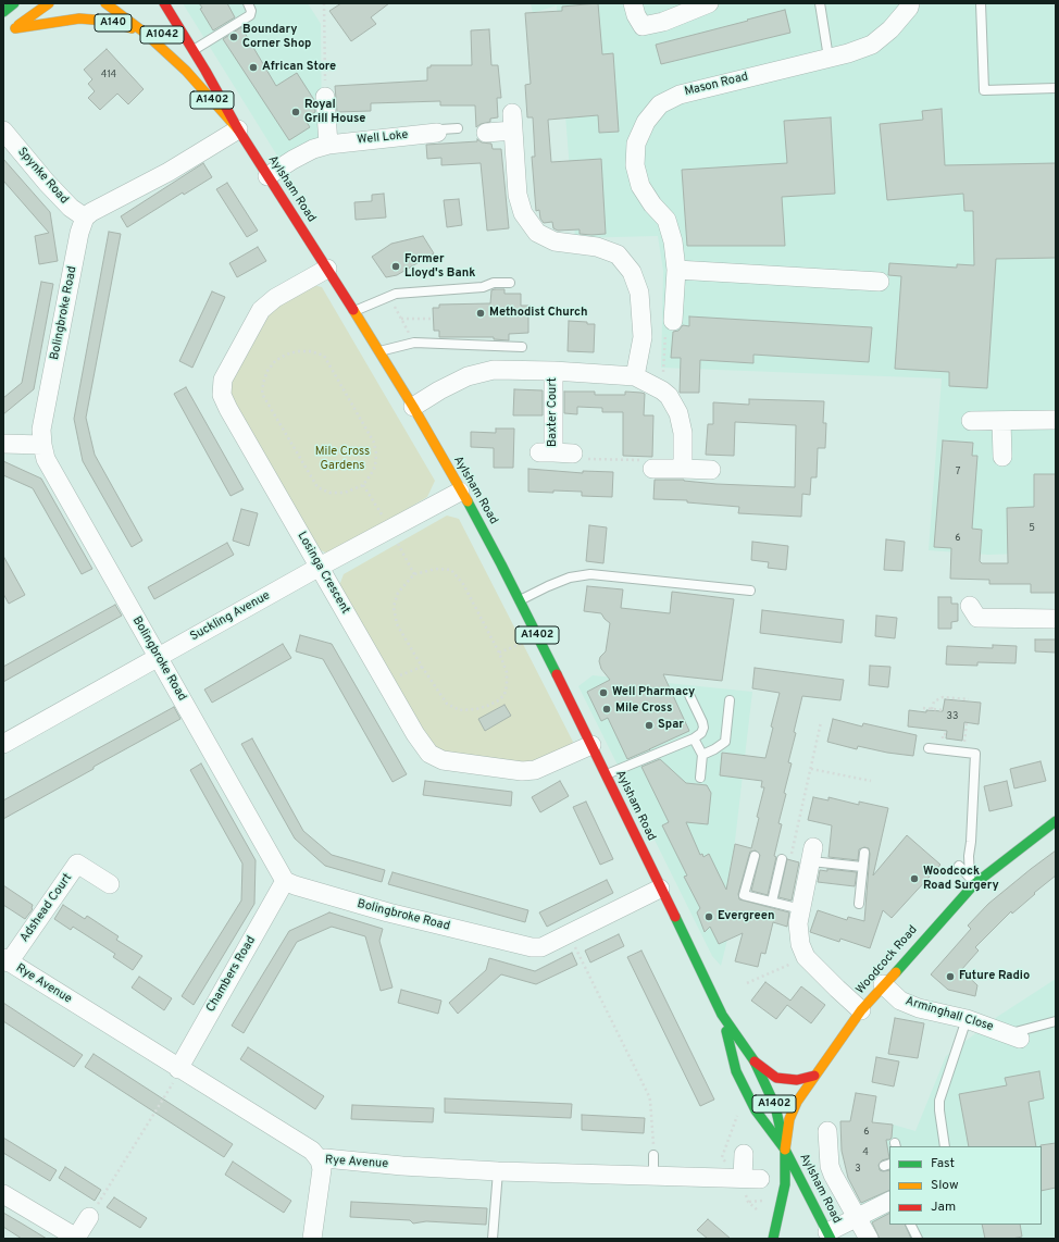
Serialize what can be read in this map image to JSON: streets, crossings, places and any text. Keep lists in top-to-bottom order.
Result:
{
  "streets": {
    "main road": [
      "A140",
      "A1042",
      "A1402",
      "Aylsham Road",
      "Woodcock Road"
    ],
    "street": [
      "Mason Road",
      "Well Loke",
      "Spynke Road",
      "Bolingbroke Road",
      "Baxter Court",
      "Losinga Crescent",
      "Suckling Avenue",
      "Adshead Court",
      "Chambers Road",
      "Rye Avenue",
      "Arminghall Close"
    ]
  },
  "crossings": [
    ["A140", "A1042"],
    ["A140", "A1402"],
    ["A1042", "A1402"],
    ["A1402", "Aylsham Road"],
    ["A1402", "Woodcock Road"],
    ["Well Loke", "Aylsham Road"],
    ["Spynke Road", "Bolingbroke Road"],
    ["Aylsham Road", "Bolingbroke Road"],
    ["Aylsham Road", "Baxter Court"],
    ["Aylsham Road", "Losinga Crescent"],
    ["Aylsham Road", "Suckling Avenue"],
    ["Aylsham Road", "Woodcock Road"],
    ["Bolingbroke Road", "Suckling Avenue"],
    ["Bolingbroke Road", "Chambers Road"],
    ["Losinga Crescent", "Suckling Avenue"],
    ["Adshead Court", "Rye Avenue"],
    ["Woodcock Road", "Arminghall Close"],
    ["Chambers Road", "Rye Avenue"]
  ],
  "parks": ["Mile Cross Gardens"],
  "places": [
    "Boundary Corner Shop",
    "African Store",
    "Royal Grill House",
    "Former Lloyd's Bank",
    "Methodist Church",
    "Well Pharmacy",
    "Mile Cross",
    "Spar",
    "Woodcock Road Surgery",
    "Evergreen",
    "Future Radio"
  ],
  "house_numbers": [
    "414",
    "7",
    "5",
    "6",
    "33",
    "6",
    "4",
    "3"
  ],
  "legend": ["Fast", "Slow", "Jam"]
}
